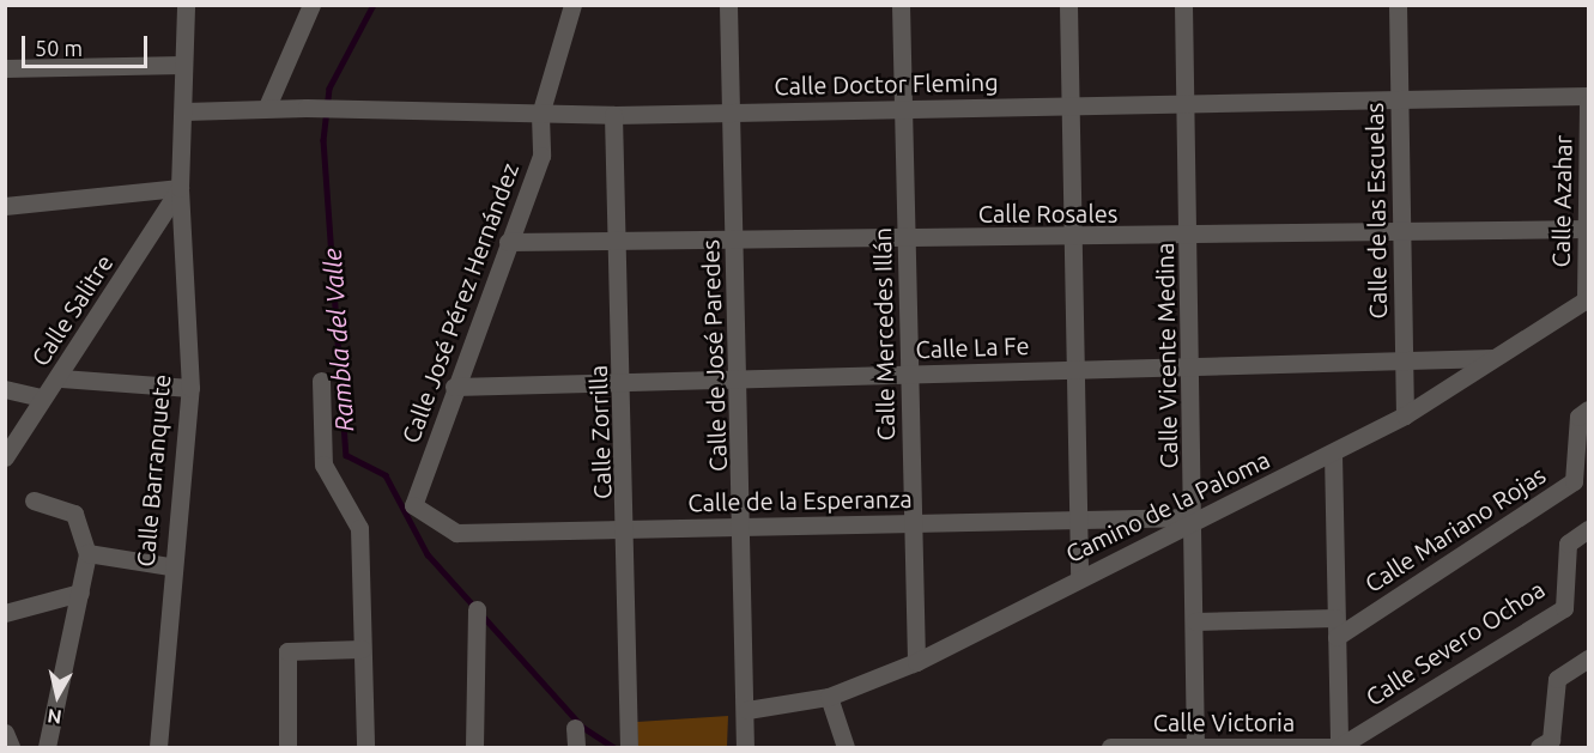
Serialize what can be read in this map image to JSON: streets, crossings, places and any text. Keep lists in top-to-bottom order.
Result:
{
  "streets": {
    "street": [
      "Calle Doctor Fleming",
      "Calle Azahar",
      "Calle de las Escuelas",
      "Calle Rosales",
      "Calle José Pérez Hernández",
      "Calle Salitre",
      "Calle Mercedes Illán",
      "Calle La Fe",
      "Calle de José Paredes",
      "Calle Vicente Medina",
      "Calle Zorrilla",
      "Calle Barranquete",
      "Calle de la Esperanza",
      "Camino de la Paloma",
      "Calle Mariano Rojas",
      "Calle Severo Ochoa",
      "Calle Victoria"
    ]
  },
  "crossings": [
    ["Calle Doctor Fleming", "Calle de las Escuelas"],
    ["Calle Doctor Fleming", "Calle José Pérez Hernández"],
    ["Calle Doctor Fleming", "Calle Mercedes Illán"],
    ["Calle Doctor Fleming", "Calle de José Paredes"],
    ["Calle Doctor Fleming", "Calle Vicente Medina"],
    ["Calle Doctor Fleming", "Calle Zorrilla"],
    ["Calle Doctor Fleming", "Calle Barranquete"],
    ["Calle Azahar", "Calle Rosales"],
    ["Calle Azahar", "Camino de la Paloma"],
    ["Calle de las Escuelas", "Calle Rosales"],
    ["Calle de las Escuelas", "Calle La Fe"],
    ["Calle de las Escuelas", "Camino de la Paloma"],
    ["Calle Rosales", "Calle José Pérez Hernández"],
    ["Calle Rosales", "Calle Mercedes Illán"],
    ["Calle Rosales", "Calle de José Paredes"],
    ["Calle Rosales", "Calle Vicente Medina"],
    ["Calle Rosales", "Calle Zorrilla"],
    ["Calle José Pérez Hernández", "Calle La Fe"],
    ["Calle José Pérez Hernández", "Calle de la Esperanza"],
    ["Calle Salitre", "Calle Barranquete"],
    ["Calle Mercedes Illán", "Calle La Fe"],
    ["Calle Mercedes Illán", "Calle de la Esperanza"],
    ["Calle Mercedes Illán", "Camino de la Paloma"],
    ["Calle La Fe", "Calle de José Paredes"],
    ["Calle La Fe", "Calle Vicente Medina"],
    ["Calle La Fe", "Calle Zorrilla"],
    ["Calle La Fe", "Camino de la Paloma"],
    ["Calle de José Paredes", "Calle de la Esperanza"],
    ["Calle de José Paredes", "Camino de la Paloma"],
    ["Calle Vicente Medina", "Calle de la Esperanza"],
    ["Calle Vicente Medina", "Camino de la Paloma"],
    ["Calle Vicente Medina", "Calle Victoria"],
    ["Calle Zorrilla", "Calle de la Esperanza"],
    ["Calle de la Esperanza", "Camino de la Paloma"],
    ["Calle Severo Ochoa", "Calle Victoria"]
  ],
  "water": ["Rambla del Valle"],
  "scale_bar": "50 m",
  "north": "bottom"
}
